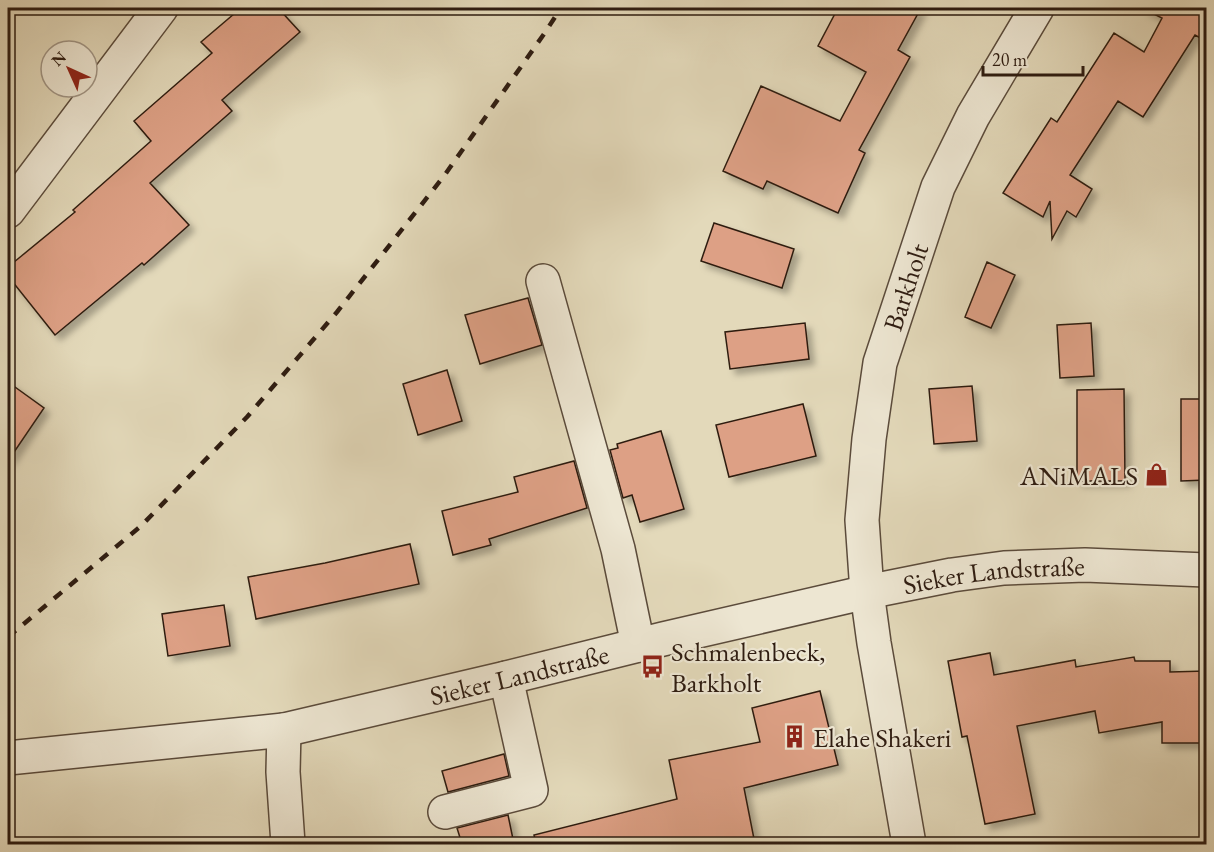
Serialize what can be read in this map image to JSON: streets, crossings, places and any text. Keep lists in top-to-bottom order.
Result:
{
  "streets": {
    "street": ["Barkholt", "Sieker Landstraße"]
  },
  "crossings": [
    ["Barkholt", "Sieker Landstraße"]
  ],
  "places": {
    "shop": ["ANiMALS"],
    "bus stop": ["Schmalenbeck, Barkholt"],
    "building": ["Elahe Shakeri"]
  },
  "scale_bar": "20 m",
  "north": "top left"
}
